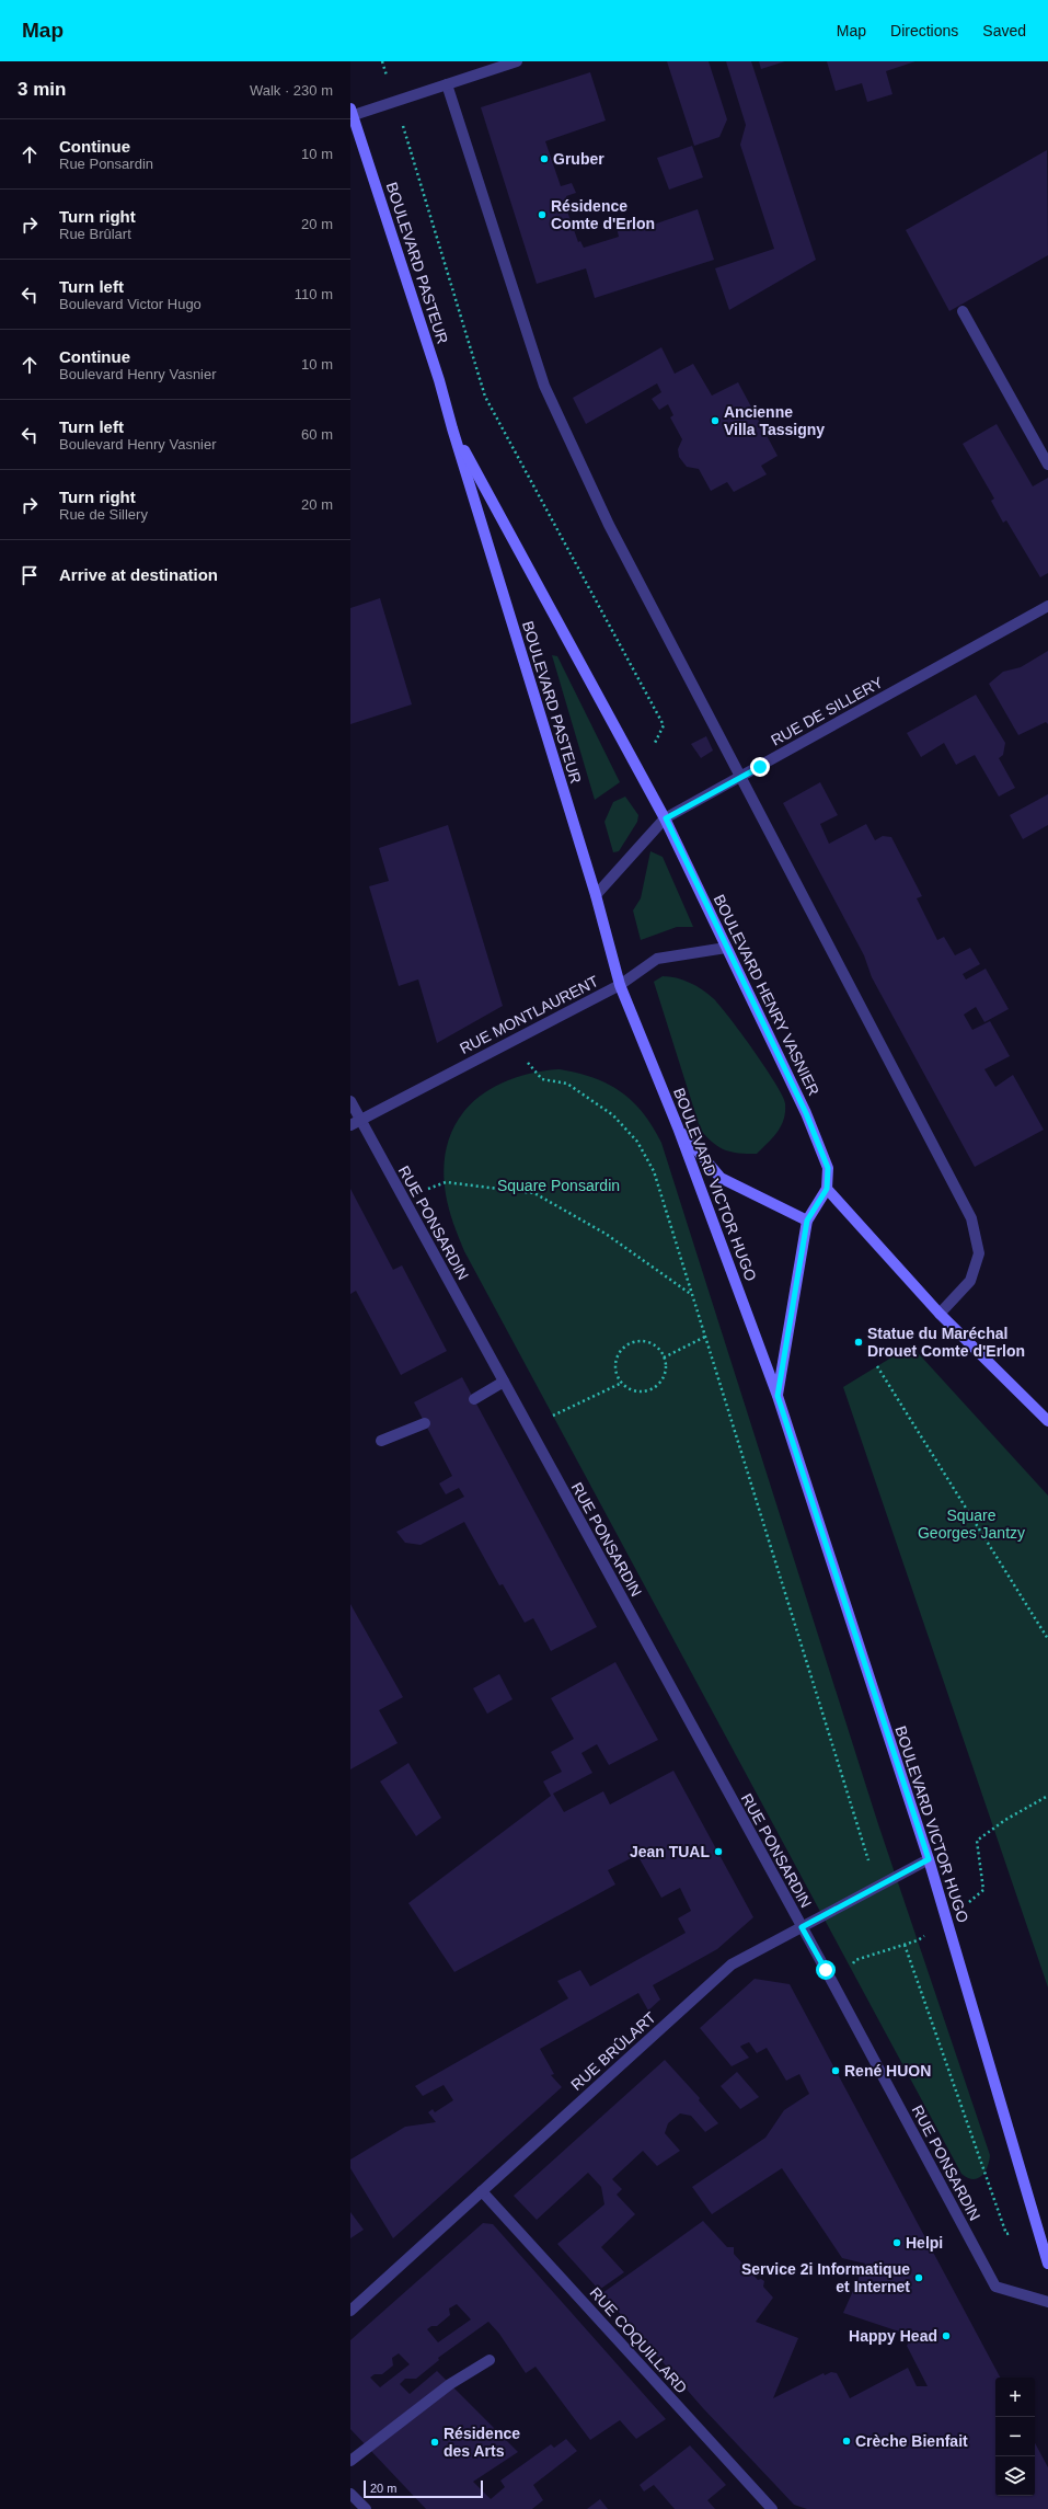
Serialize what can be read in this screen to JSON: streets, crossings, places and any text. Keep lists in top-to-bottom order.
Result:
{
  "streets": {
    "main road": ["BOULEVARD PASTEUR", "BOULEVARD HENRY VASNIER", "BOULEVARD VICTOR HUGO"],
    "street": [
      "RUE DE SILLERY",
      "RUE MONTLAURENT",
      "RUE PONSARDIN",
      "RUE BRÛLART",
      "RUE COQUILLARD"
    ]
  },
  "crossings": [
    ["BOULEVARD PASTEUR", "RUE DE SILLERY"],
    ["BOULEVARD PASTEUR", "BOULEVARD HENRY VASNIER"],
    ["BOULEVARD PASTEUR", "RUE MONTLAURENT"],
    ["BOULEVARD PASTEUR", "BOULEVARD VICTOR HUGO"],
    ["RUE DE SILLERY", "BOULEVARD HENRY VASNIER"],
    ["BOULEVARD HENRY VASNIER", "RUE MONTLAURENT"],
    ["BOULEVARD HENRY VASNIER", "BOULEVARD VICTOR HUGO"],
    ["RUE MONTLAURENT", "BOULEVARD VICTOR HUGO"],
    ["RUE MONTLAURENT", "RUE PONSARDIN"],
    ["BOULEVARD VICTOR HUGO", "RUE BRÛLART"],
    ["RUE PONSARDIN", "RUE BRÛLART"],
    ["RUE BRÛLART", "RUE COQUILLARD"]
  ],
  "parks": ["Square Ponsardin", "Square Georges Jantzy"],
  "places": [
    "Gruber",
    "Résidence Comte d'Erlon",
    "Ancienne Villa Tassigny",
    "Statue du Maréchal Drouet Comte d'Erlon",
    "Jean TUAL",
    "René HUON",
    "Helpi",
    "Service 2i Informatique et Internet",
    "Happy Head",
    "Crèche Bienfait",
    "Résidence des Arts"
  ],
  "scale_bar": "20 m",
  "page": {
    "header": "Map",
    "nav": ["Map", "Directions", "Saved"],
    "heading": ["3 min", "Walk · 230 m"],
    "list": [
      ["Continue", "Rue Ponsardin", "10 m"],
      ["Turn right", "Rue Brûlart", "20 m"],
      ["Turn left", "Boulevard Victor Hugo", "110 m"],
      ["Continue", "Boulevard Henry Vasnier", "10 m"],
      ["Turn left", "Boulevard Henry Vasnier", "60 m"],
      ["Turn right", "Rue de Sillery", "20 m"],
      "Arrive at destination"
    ],
    "map_buttons": ["+", "−"],
    "scale": "20 m"
  }
}
